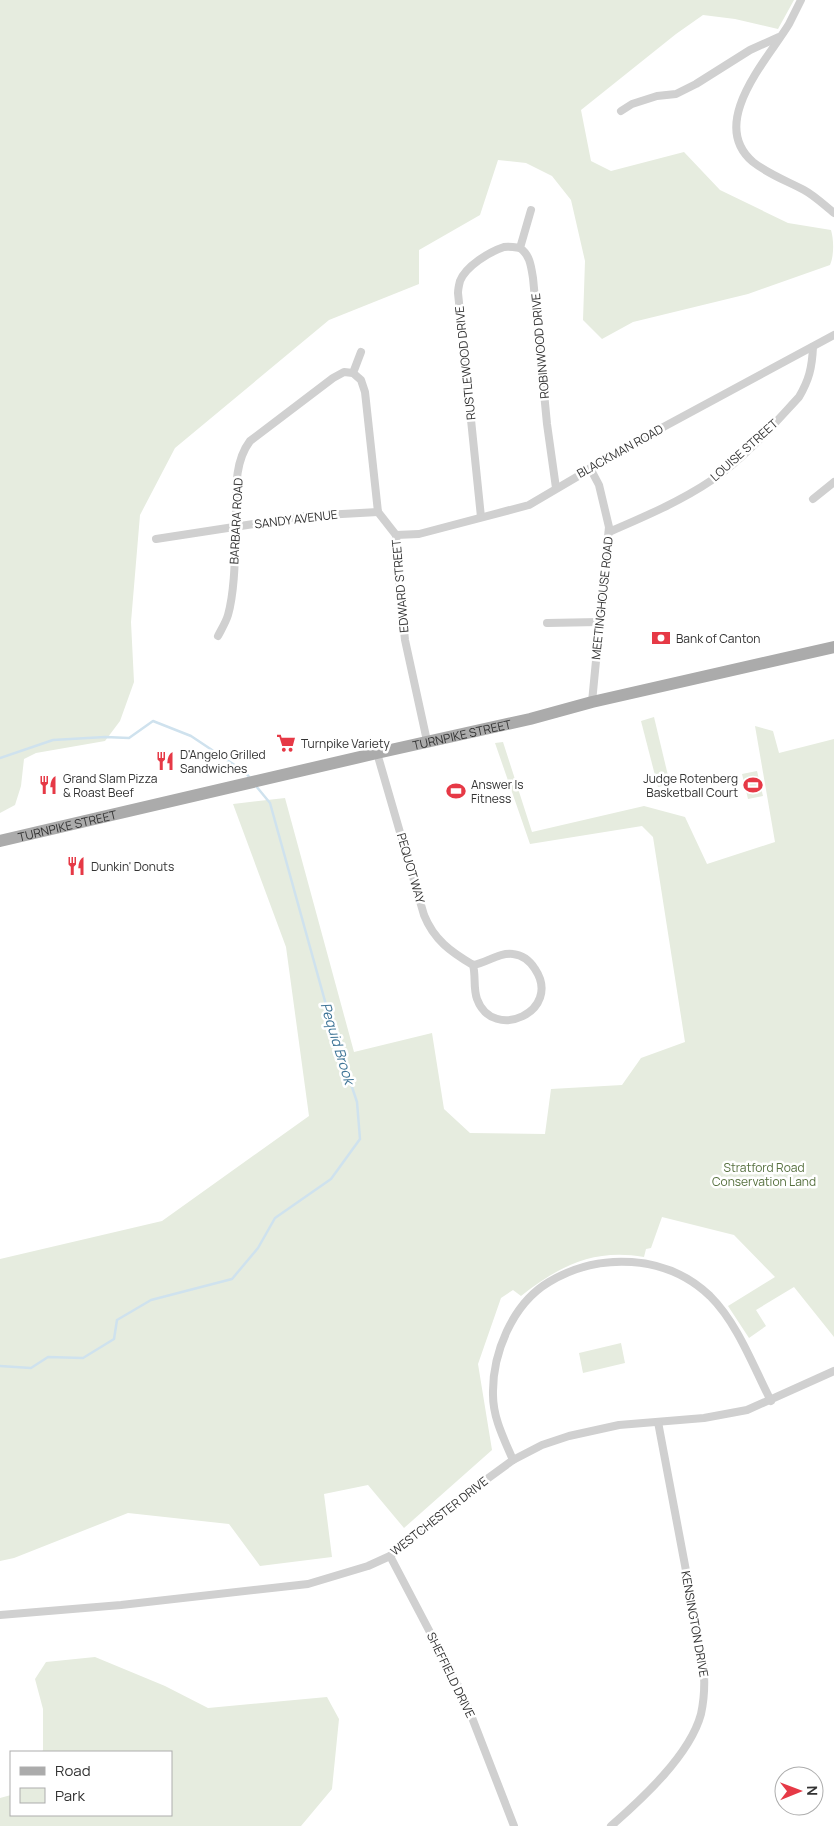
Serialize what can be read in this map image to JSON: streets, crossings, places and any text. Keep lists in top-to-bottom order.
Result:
{
  "streets": {
    "main road": ["TURNPIKE STREET"],
    "street": [
      "ROBINWOOD DRIVE",
      "RUSTLEWOOD DRIVE",
      "LOUISE STREET",
      "BLACKMAN ROAD",
      "SANDY AVENUE",
      "BARBARA ROAD",
      "EDWARD STREET",
      "MEETINGHOUSE ROAD",
      "PEQUOT WAY",
      "WESTCHESTER DRIVE",
      "KENSINGTON DRIVE",
      "SHEFFIELD DRIVE"
    ]
  },
  "crossings": [
    ["ROBINWOOD DRIVE", "RUSTLEWOOD DRIVE"],
    ["ROBINWOOD DRIVE", "BLACKMAN ROAD"],
    ["RUSTLEWOOD DRIVE", "BLACKMAN ROAD"],
    ["LOUISE STREET", "BLACKMAN ROAD"],
    ["LOUISE STREET", "MEETINGHOUSE ROAD"],
    ["BLACKMAN ROAD", "EDWARD STREET"],
    ["BLACKMAN ROAD", "MEETINGHOUSE ROAD"],
    ["SANDY AVENUE", "BARBARA ROAD"],
    ["SANDY AVENUE", "EDWARD STREET"],
    ["EDWARD STREET", "TURNPIKE STREET"],
    ["MEETINGHOUSE ROAD", "TURNPIKE STREET"],
    ["TURNPIKE STREET", "PEQUOT WAY"],
    ["WESTCHESTER DRIVE", "KENSINGTON DRIVE"],
    ["WESTCHESTER DRIVE", "SHEFFIELD DRIVE"]
  ],
  "water": ["Pequid Brook"],
  "parks": ["Stratford Road Conservation Land"],
  "places": {
    "bank": ["Bank of Canton"],
    "supermarket": ["Turnpike Variety"],
    "restaurant": ["D'Angelo Grilled Sandwiches", "Grand Slam Pizza & Roast Beef", "Dunkin' Donuts"],
    "sports": ["Judge Rotenberg Basketball Court", "Answer Is Fitness"]
  },
  "legend": ["Road", "Park"],
  "north": "right"
}
